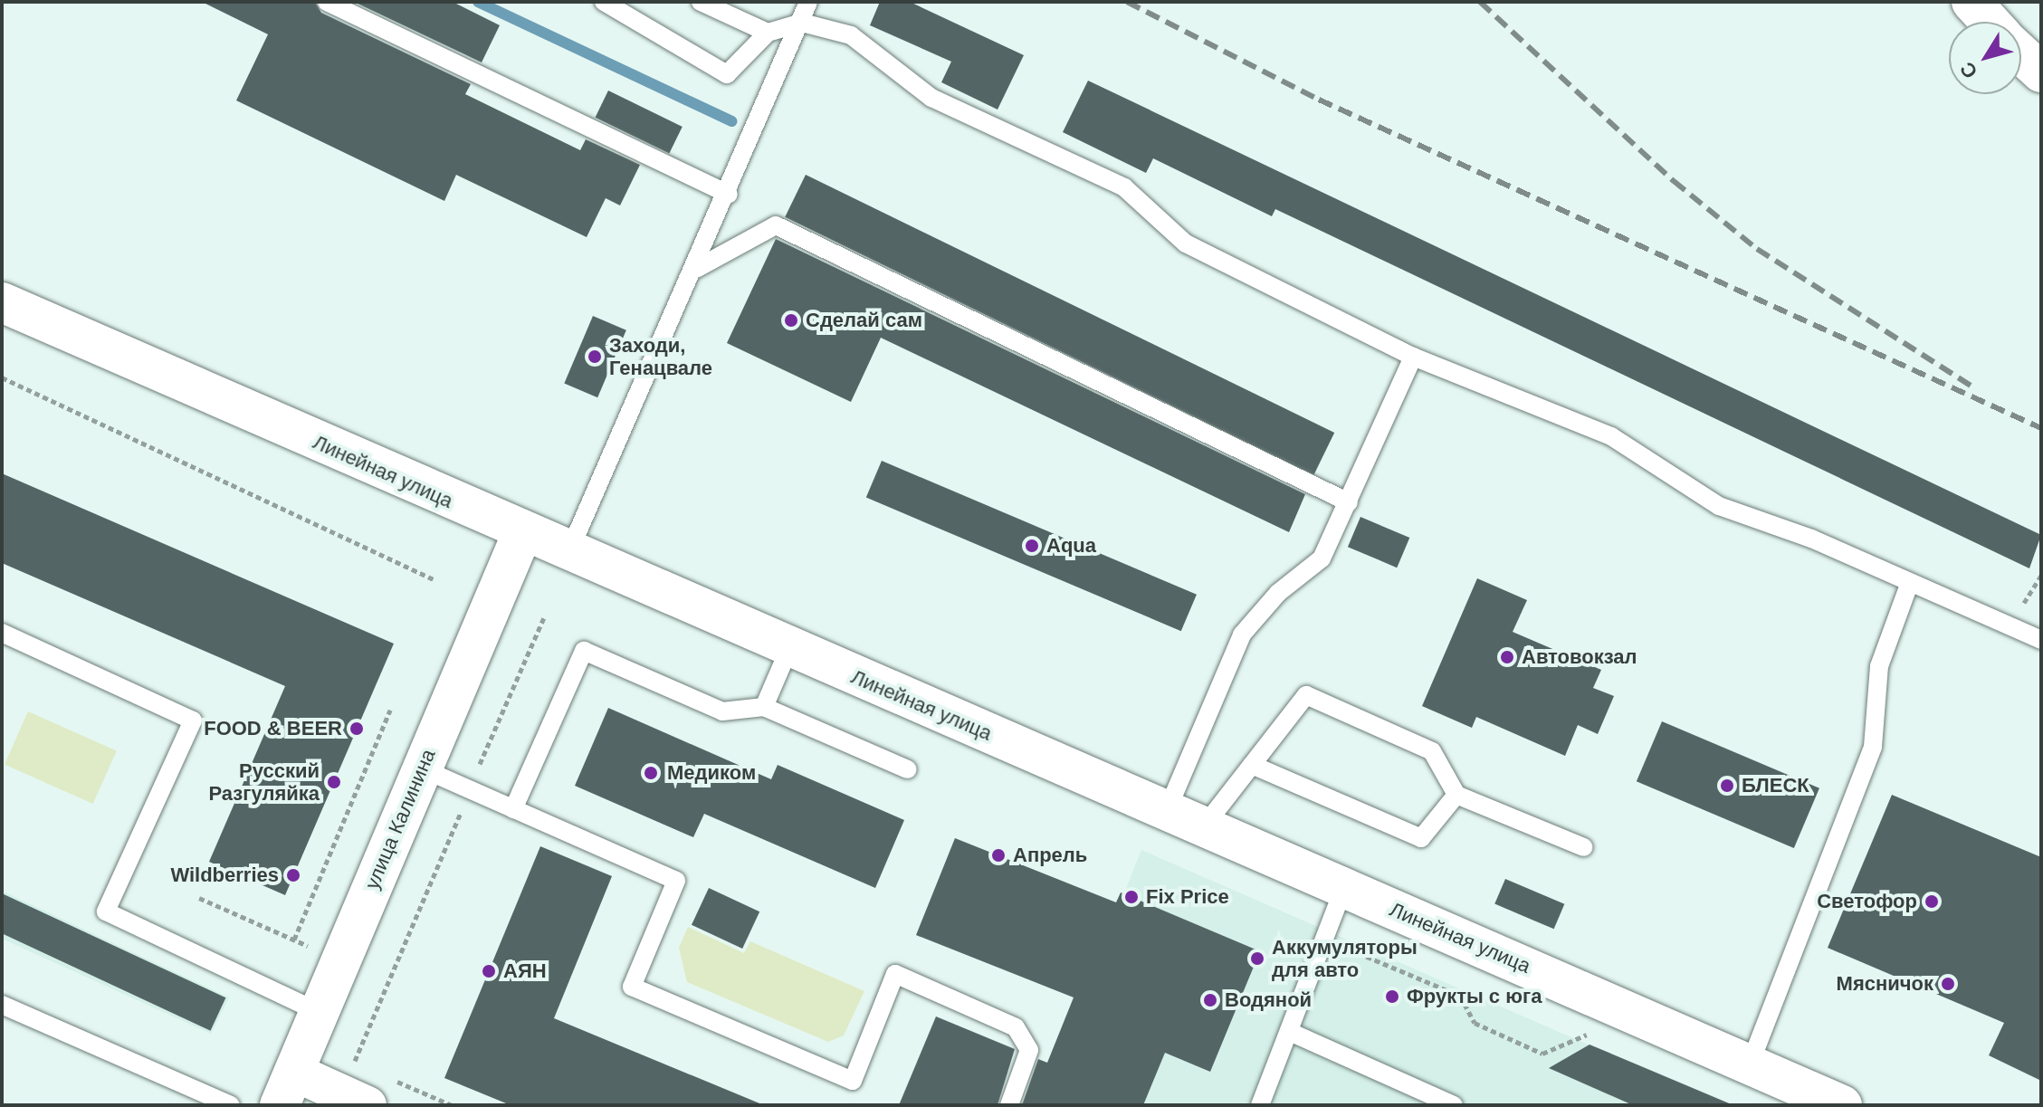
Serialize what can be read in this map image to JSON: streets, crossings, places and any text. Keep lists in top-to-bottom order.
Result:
{
  "streets": {
    "main road": ["Линейная улица", "улица Калинина"]
  },
  "crossings": [
    ["Линейная улица", "улица Калинина"]
  ],
  "places": [
    "Сделай сам",
    "Заходи, Генацвале",
    "Aqua",
    "Автовокзал",
    "FOOD & BEER",
    "Медиком",
    "Русский Разгуляйка",
    "БЛЕСК",
    "Апрель",
    "Wildberries",
    "Fix Price",
    "Светофор",
    "Аккумуляторы для авто",
    "АЯН",
    "Мясничок",
    "Фрукты с юга",
    "Водяной"
  ],
  "north": "bottom left"
}
